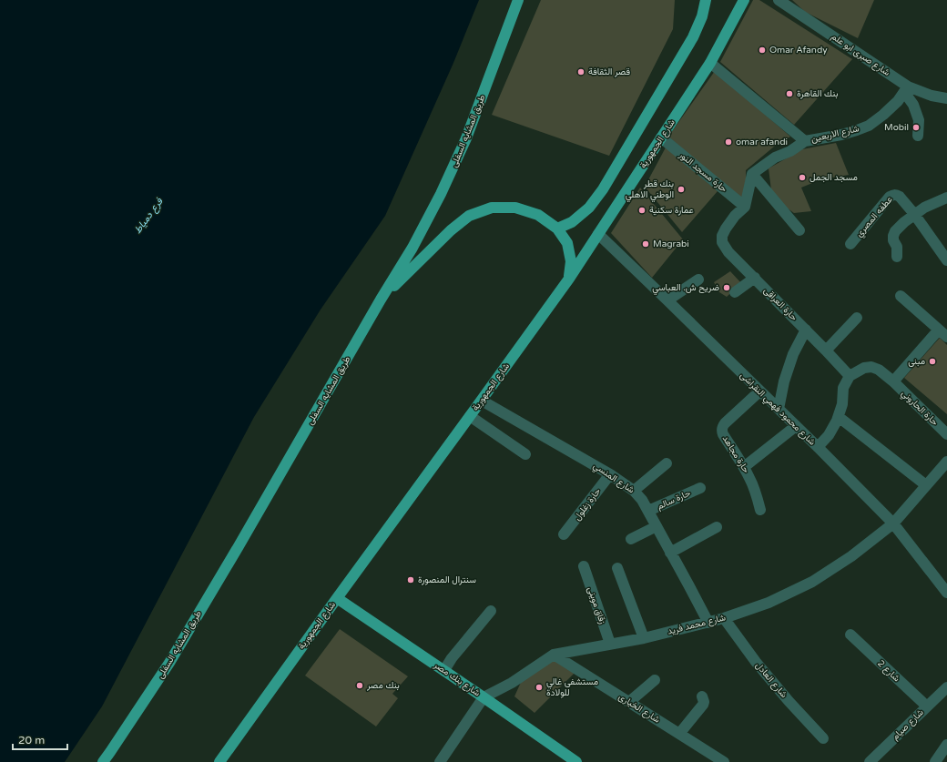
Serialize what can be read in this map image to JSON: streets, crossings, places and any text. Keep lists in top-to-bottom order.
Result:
{
  "streets": {
    "main road": ["طريق المشايه السفلى", "شارع الجمهورية", "شارع بنك مصر"],
    "street": [
      "شارع صبرى ابو علم",
      "شارع الاربعين",
      "حارة مسجد النور",
      "عطفه المصري",
      "حارة العراقى",
      "حارة الحاروني",
      "شارع محمود فهمي النقراشى",
      "حارة مجاهد",
      "شارع المنسي",
      "حارة سالم",
      "حارة زغلول",
      "زقاق موينى",
      "شارع محمد فريد",
      "شارع 2",
      "شارع العادل",
      "شارع الخيارى",
      "شارع صيام"
    ]
  },
  "crossings": [
    ["شارع صبرى ابو علم", "شارع الاربعين"],
    ["شارع الجمهورية", "حارة مسجد النور"],
    ["شارع الجمهورية", "شارع محمود فهمي النقراشى"],
    ["شارع الجمهورية", "شارع المنسي"],
    ["شارع الجمهورية", "شارع بنك مصر"],
    ["حارة مسجد النور", "حارة العراقى"],
    ["حارة العراقى", "حارة الحاروني"],
    ["شارع محمود فهمي النقراشى", "حارة مجاهد"],
    ["شارع محمود فهمي النقراشى", "شارع محمد فريد"],
    ["شارع المنسي", "حارة سالم"],
    ["شارع المنسي", "حارة زغلول"],
    ["شارع المنسي", "شارع محمد فريد"],
    ["زقاق موينى", "شارع محمد فريد"],
    ["شارع محمد فريد", "شارع بنك مصر"],
    ["شارع محمد فريد", "شارع العادل"],
    ["شارع محمد فريد", "شارع الخيارى"],
    ["شارع 2", "شارع صيام"]
  ],
  "water": ["فرع دمياط"],
  "places": [
    "Omar Afandy",
    "قصر الثقافة",
    "بنك القاهرة",
    "Mobil",
    "omar afandi",
    "مسجد الجمل",
    "بنك قطر الوطني الاهلي",
    "عمارة سكنية",
    "Magrabi",
    "ضريح ش. العباسي",
    "مبنى",
    "سنترال المنصورة",
    "بنك مصر",
    "مستشفى غالي للولادة"
  ],
  "scale_bar": "20 m"
}
